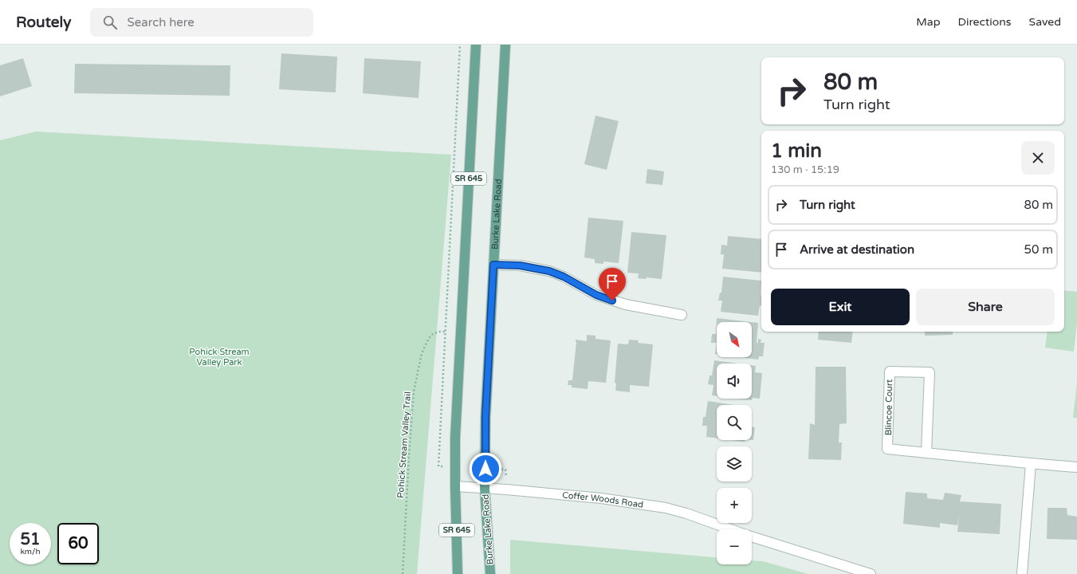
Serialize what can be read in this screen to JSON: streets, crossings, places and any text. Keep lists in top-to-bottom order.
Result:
{
  "streets": {
    "main road": ["SR 645", "Burke Lake Road"],
    "street": ["Blincoe Court", "Coffer Woods Road"],
    "path": ["Pohick Stream Valley Trail"]
  },
  "crossings": [
    ["SR 645", "Coffer Woods Road"],
    ["Burke Lake Road", "Coffer Woods Road"]
  ],
  "parks": ["Pohick Stream Valley Park"],
  "north": "bottom right",
  "page": {
    "header": "Routely",
    "search": "Search here",
    "nav": ["Map", "Directions", "Saved"],
    "turn": ["80 m", "Turn right"],
    "heading": ["1 min", "130 m · 15:19"],
    "list": [
      {
        "name": "Turn right",
        "value": "80 m"
      },
      {
        "name": "Arrive at destination",
        "value": "50 m"
      }
    ],
    "buttons": ["Exit", "Share"],
    "map_buttons": ["+", "−"],
    "speed": "51 km/h",
    "limit": "60"
  }
}
